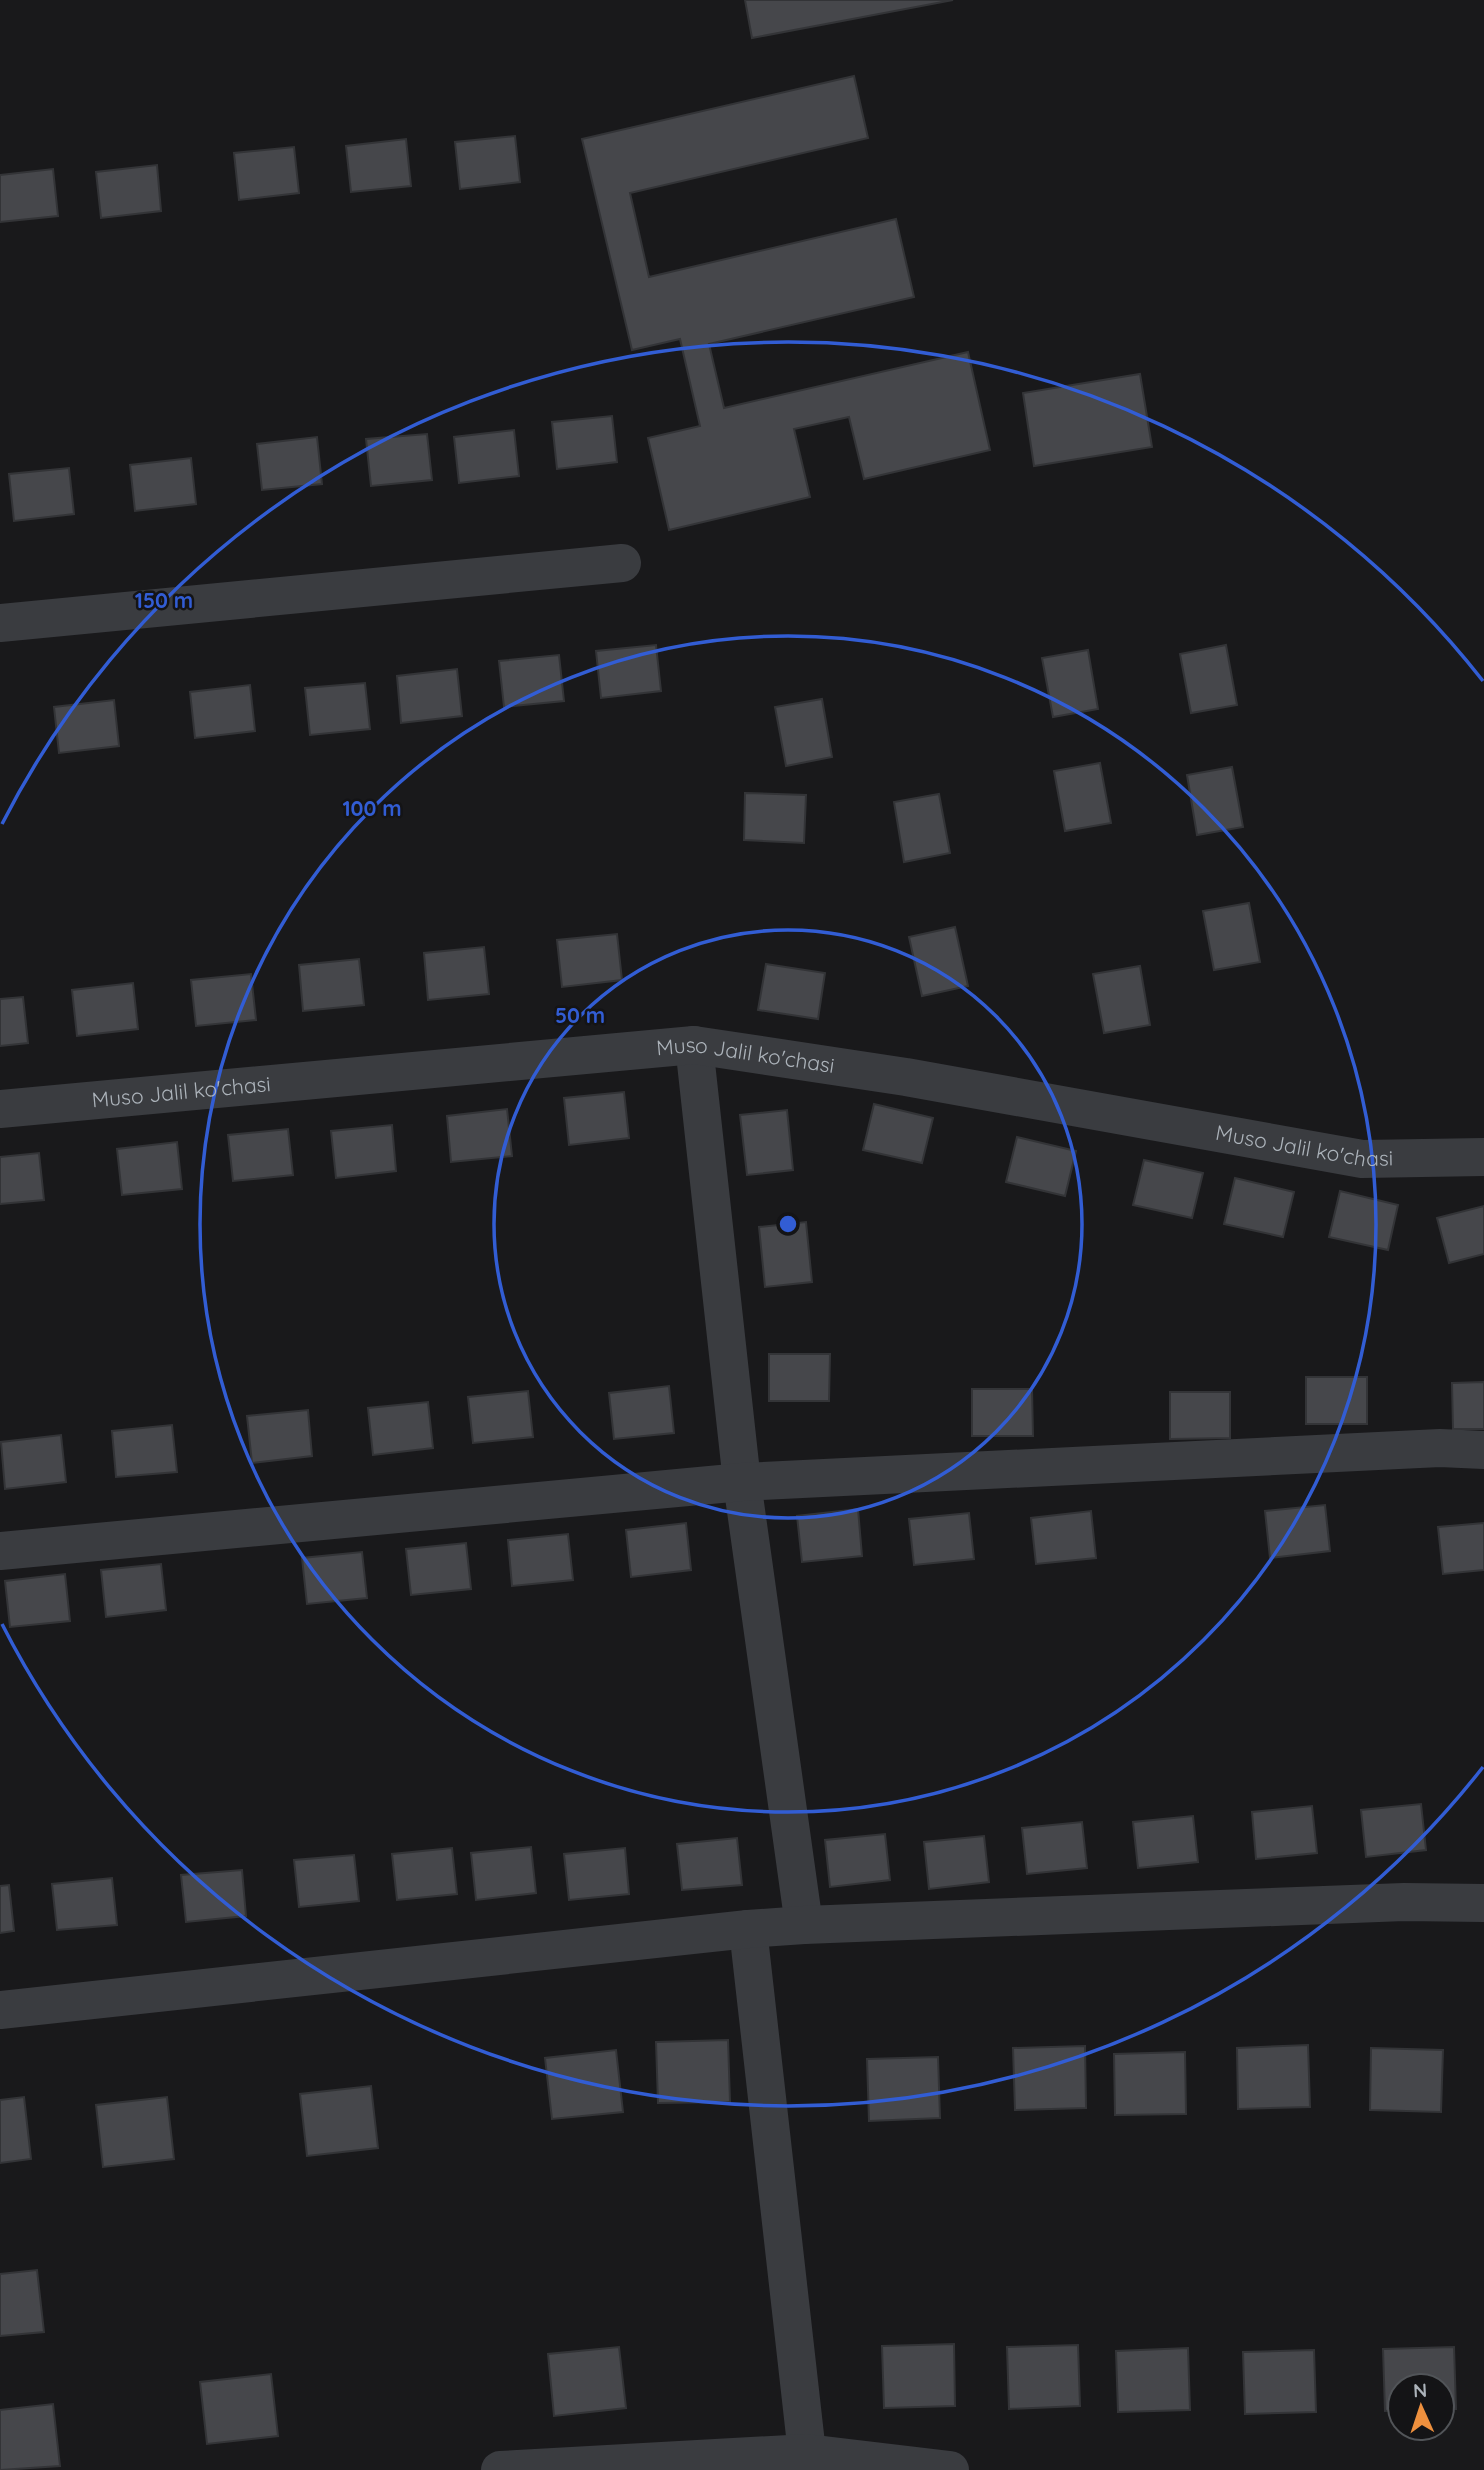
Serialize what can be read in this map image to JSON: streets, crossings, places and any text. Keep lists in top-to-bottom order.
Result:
{
  "streets": {
    "street": ["Muso Jalil ko'chasi"]
  },
  "north": "top",
  "rings": ["150 m", "100 m", "50 m"]
}
